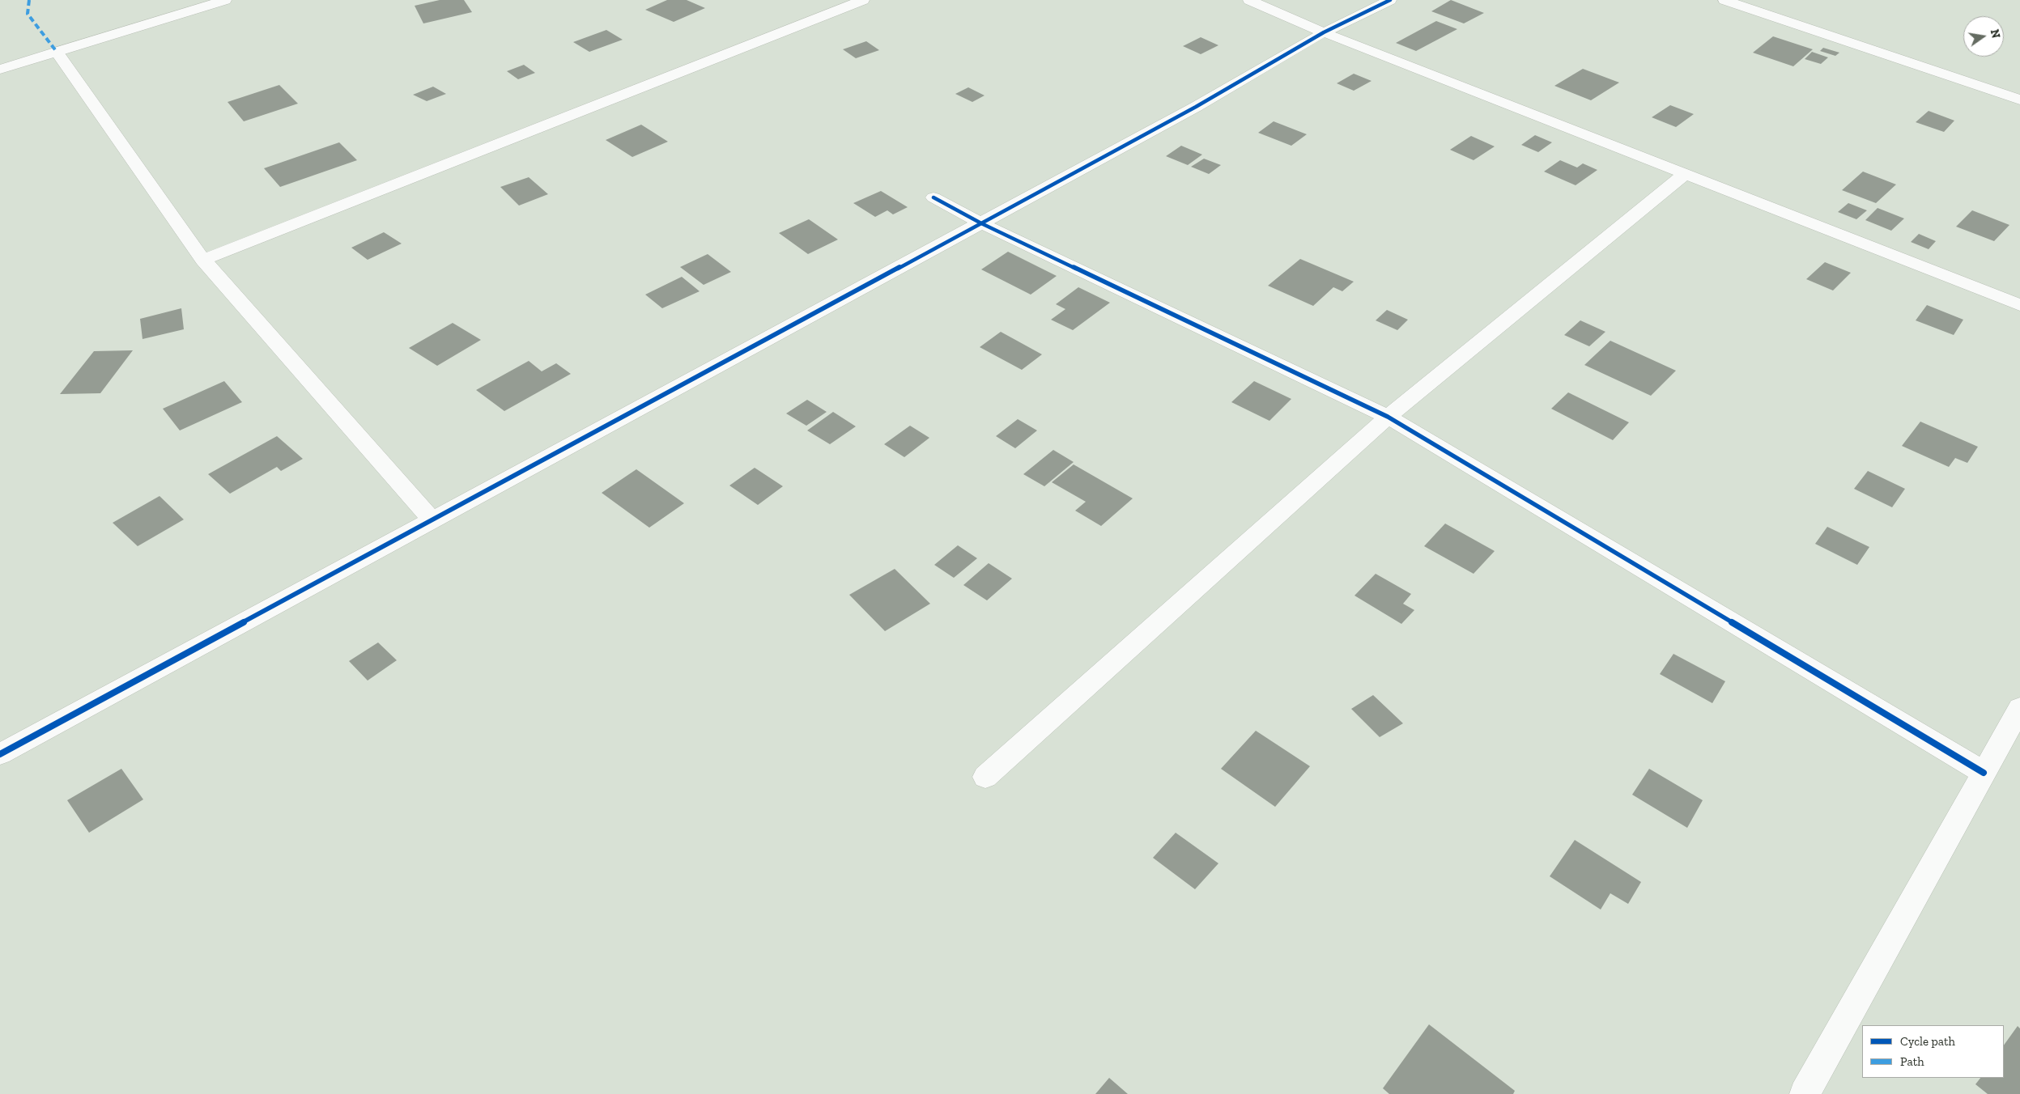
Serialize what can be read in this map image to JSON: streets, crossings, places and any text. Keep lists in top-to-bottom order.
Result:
{
  "legend": ["Cycle path", "Path"],
  "north": "right"
}
